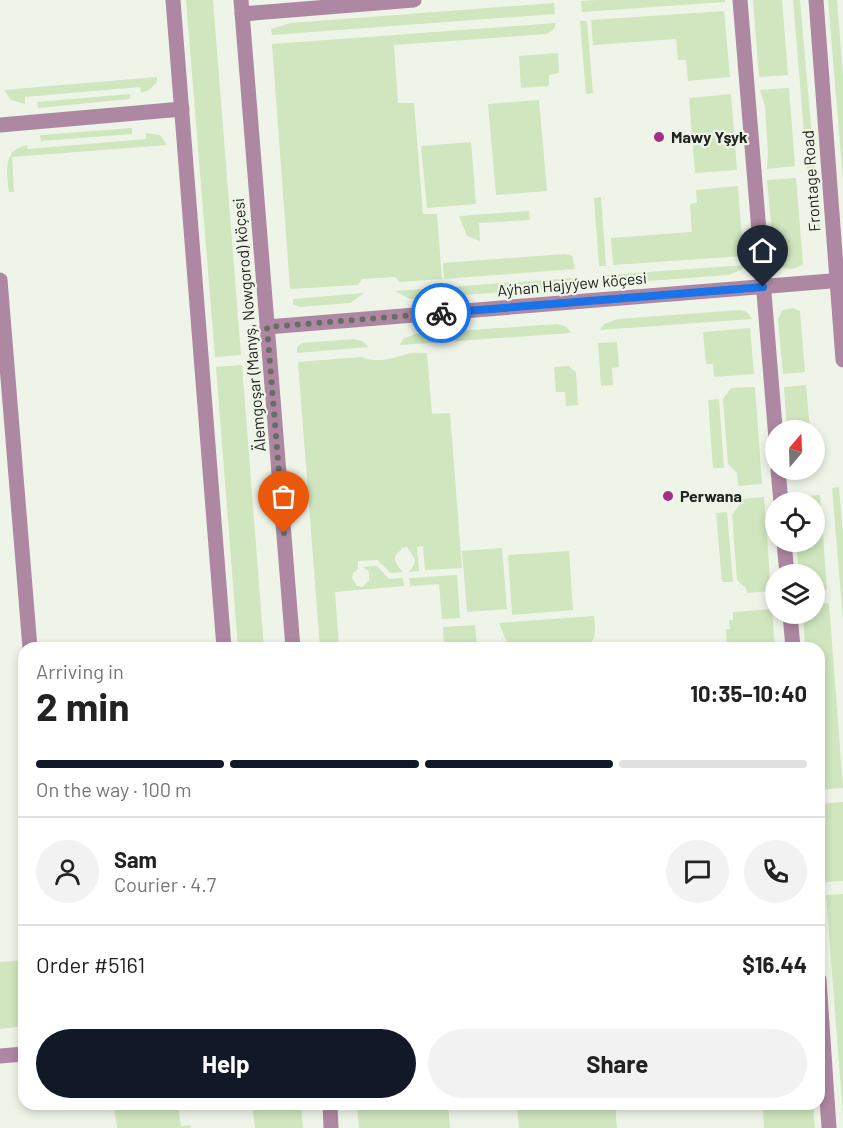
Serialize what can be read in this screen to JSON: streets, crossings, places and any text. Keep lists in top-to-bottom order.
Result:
{
  "streets": {
    "street": ["Frontage Road", "Aýhan Hajyýew köçesi", "Älemgoşar (Manyş, Nowgorod) köçesi"]
  },
  "crossings": [
    ["Frontage Road", "Aýhan Hajyýew köçesi"],
    ["Aýhan Hajyýew köçesi", "Älemgoşar (Manyş, Nowgorod) köçesi"]
  ],
  "places": ["Mawy Yşyk", "Perwana"],
  "north": "top",
  "page": {
    "heading": ["2 min", "Arriving in", "10:35–10:40"],
    "panel": [
      "Sam",
      "Courier · 4.7",
      "Order #5161",
      "$16.44"
    ],
    "bar": "On the way · 100 m",
    "buttons": ["Help", "Share"]
  }
}
